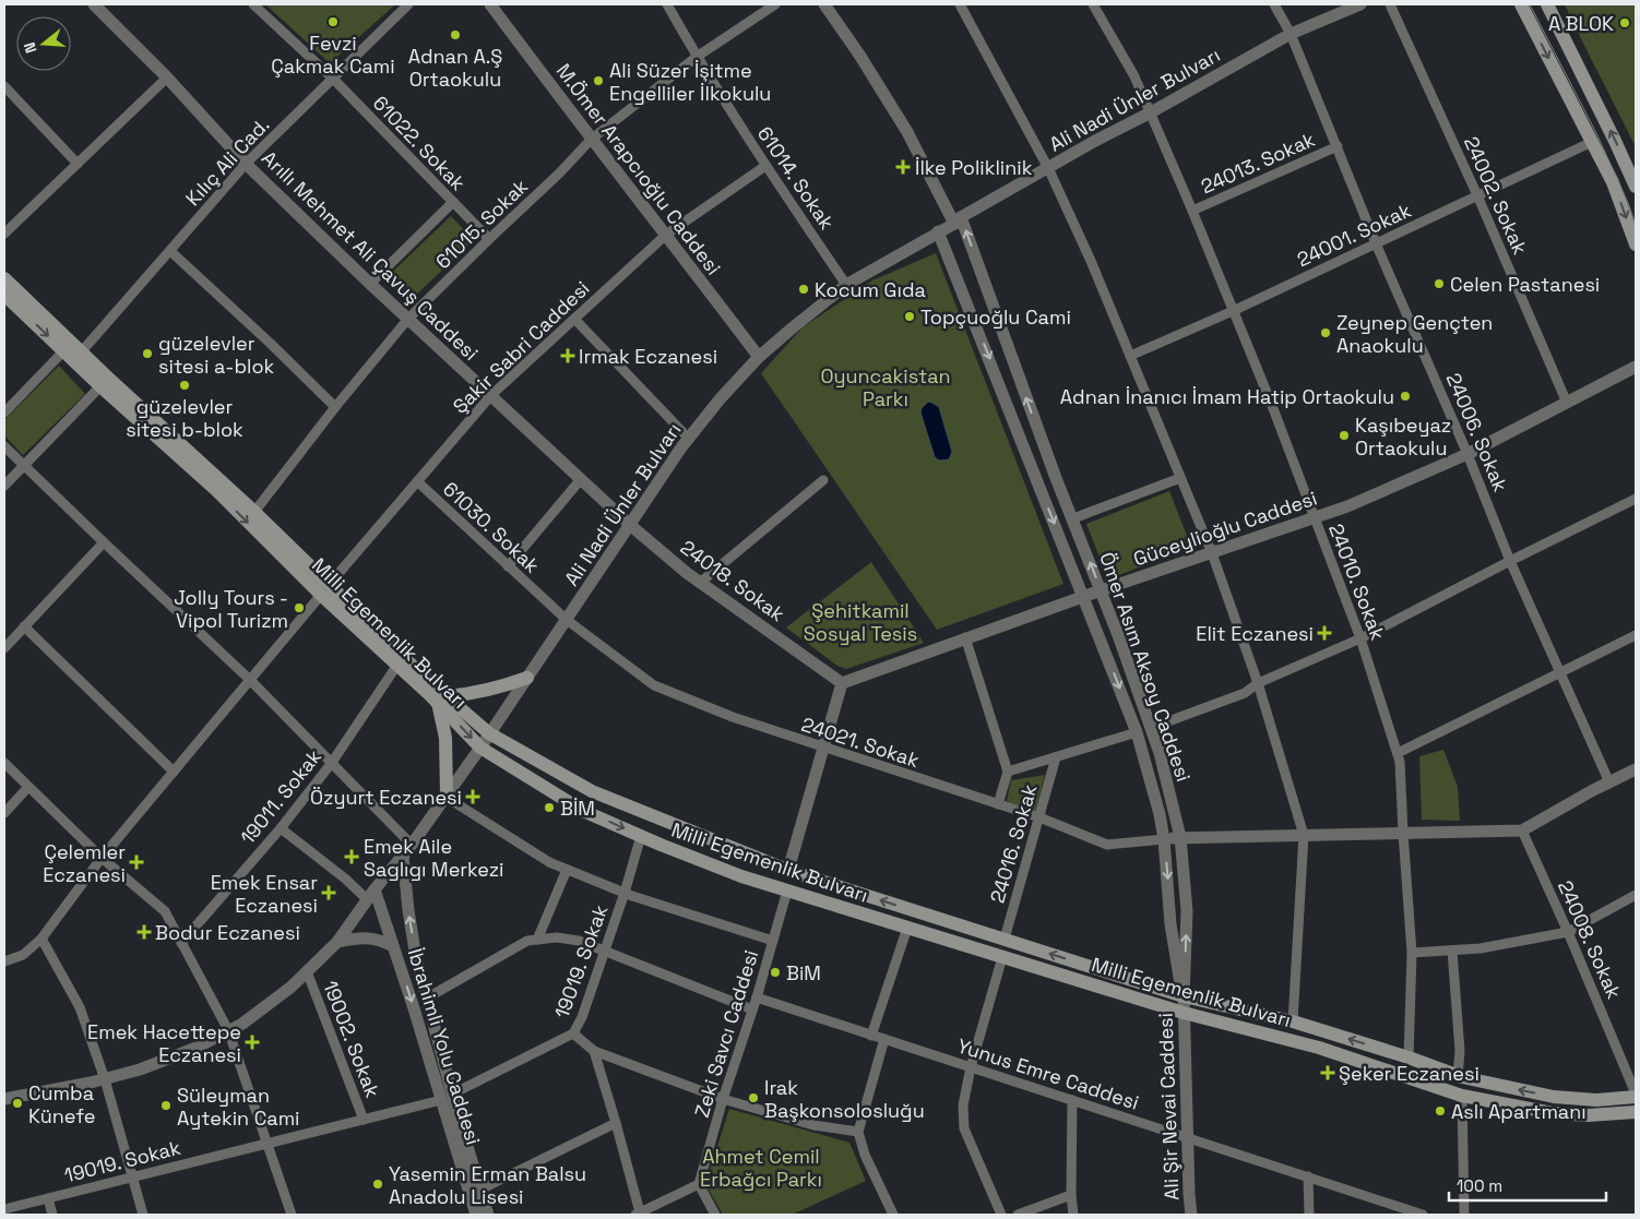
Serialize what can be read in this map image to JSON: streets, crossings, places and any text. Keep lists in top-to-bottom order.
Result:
{
  "streets": {
    "main road": ["Milli Egemenlik Bulvarı"],
    "street": [
      "Ali Nadi Ünler Bulvarı",
      "61022. Sokak",
      "Kılıç Ali Cad.",
      "24013. Sokak",
      "M.Ömer Arapcıoğlu Caddesi",
      "61014. Sokak",
      "24002. Sokak",
      "61015. Sokak",
      "24001. Sokak",
      "Arıllı Mehmet Ali Çavuş Caddesi",
      "Şakir Sabri Caddesi",
      "24006. Sokak",
      "61030. Sokak",
      "Güceylioğlu Caddesi",
      "24018. Sokak",
      "24010. Sokak",
      "Ömer Asım Aksoy Caddesi",
      "24021. Sokak",
      "19011. Sokak",
      "24016. Sokak",
      "24008. Sokak",
      "19019. Sokak",
      "Zeki Savcı Caddesi",
      "19002. Sokak",
      "İbrahimli Yolu Caddesi",
      "Yunus Emre Caddesi",
      "Ali Şir Nevai Caddesi"
    ]
  },
  "crossings": [
    ["Ali Nadi Ünler Bulvarı", "M.Ömer Arapcıoğlu Caddesi"],
    ["Ali Nadi Ünler Bulvarı", "61014. Sokak"],
    ["Ali Nadi Ünler Bulvarı", "Arıllı Mehmet Ali Çavuş Caddesi"],
    ["Ali Nadi Ünler Bulvarı", "24006. Sokak"],
    ["Ali Nadi Ünler Bulvarı", "61030. Sokak"],
    ["Ali Nadi Ünler Bulvarı", "24018. Sokak"],
    ["Ali Nadi Ünler Bulvarı", "24010. Sokak"],
    ["Ali Nadi Ünler Bulvarı", "Milli Egemenlik Bulvarı"],
    ["Ali Nadi Ünler Bulvarı", "Ömer Asım Aksoy Caddesi"],
    ["Ali Nadi Ünler Bulvarı", "24021. Sokak"],
    ["Ali Nadi Ünler Bulvarı", "19002. Sokak"],
    ["Ali Nadi Ünler Bulvarı", "İbrahimli Yolu Caddesi"],
    ["61022. Sokak", "Kılıç Ali Cad."],
    ["61022. Sokak", "61015. Sokak"],
    ["Kılıç Ali Cad.", "Arıllı Mehmet Ali Çavuş Caddesi"],
    ["Kılıç Ali Cad.", "Milli Egemenlik Bulvarı"],
    ["24013. Sokak", "24006. Sokak"],
    ["24013. Sokak", "24010. Sokak"],
    ["M.Ömer Arapcıoğlu Caddesi", "61015. Sokak"],
    ["M.Ömer Arapcıoğlu Caddesi", "Şakir Sabri Caddesi"],
    ["61014. Sokak", "61015. Sokak"],
    ["61014. Sokak", "Şakir Sabri Caddesi"],
    ["24002. Sokak", "24001. Sokak"],
    ["24002. Sokak", "Güceylioğlu Caddesi"],
    ["61015. Sokak", "Arıllı Mehmet Ali Çavuş Caddesi"],
    ["61015. Sokak", "Milli Egemenlik Bulvarı"],
    ["24001. Sokak", "24006. Sokak"],
    ["24001. Sokak", "24010. Sokak"],
    ["Arıllı Mehmet Ali Çavuş Caddesi", "Şakir Sabri Caddesi"],
    ["Arıllı Mehmet Ali Çavuş Caddesi", "24018. Sokak"],
    ["Şakir Sabri Caddesi", "61030. Sokak"],
    ["Şakir Sabri Caddesi", "Milli Egemenlik Bulvarı"],
    ["24006. Sokak", "Güceylioğlu Caddesi"],
    ["61030. Sokak", "24021. Sokak"],
    ["Güceylioğlu Caddesi", "24018. Sokak"],
    ["Güceylioğlu Caddesi", "24010. Sokak"],
    ["Güceylioğlu Caddesi", "Ömer Asım Aksoy Caddesi"],
    ["24010. Sokak", "Milli Egemenlik Bulvarı"],
    ["Milli Egemenlik Bulvarı", "Ömer Asım Aksoy Caddesi"],
    ["Milli Egemenlik Bulvarı", "19011. Sokak"],
    ["Milli Egemenlik Bulvarı", "24016. Sokak"],
    ["Milli Egemenlik Bulvarı", "24008. Sokak"],
    ["Milli Egemenlik Bulvarı", "19019. Sokak"],
    ["Milli Egemenlik Bulvarı", "Zeki Savcı Caddesi"],
    ["Milli Egemenlik Bulvarı", "Ali Şir Nevai Caddesi"],
    ["Ömer Asım Aksoy Caddesi", "24021. Sokak"],
    ["Ömer Asım Aksoy Caddesi", "Ali Şir Nevai Caddesi"],
    ["24021. Sokak", "24016. Sokak"],
    ["19019. Sokak", "19002. Sokak"],
    ["19019. Sokak", "İbrahimli Yolu Caddesi"],
    ["Zeki Savcı Caddesi", "Yunus Emre Caddesi"],
    ["Yunus Emre Caddesi", "Ali Şir Nevai Caddesi"]
  ],
  "parks": ["Oyuncakistan Parkı", "Şehitkamil Sosyal Tesis", "Ahmet Cemil Erbağcı Parkı"],
  "places": {
    "other": [
      "Fevzi Çakmak Cami",
      "A BLOK",
      "Adnan A.Ş Ortaokulu",
      "Ali Süzer İşitme Engelliler İlkokulu",
      "Celen Pastanesi",
      "Kocum Gıda",
      "Topçuoğlu Cami",
      "Zeynep Gençten Anaokulu",
      "güzelevler sitesi a-blok",
      "güzelevler sitesi b-blok",
      "Adnan İnanıcı İmam Hatip Ortaokulu",
      "Kaşıbeyaz Ortaokulu",
      "Jolly Tours - Vipol Turizm",
      "BİM",
      "BiM",
      "Irak Başkonsolosluğu",
      "Cumba Künefe",
      "Süleyman Aytekin Cami",
      "Aslı Apartmanı",
      "Yasemin Erman Balsu Anadolu Lisesi"
    ],
    "health": [
      "İlke Poliklinik",
      "Irmak Eczanesi",
      "Elit Eczanesi",
      "Özyurt Eczanesi",
      "Emek Aile Saglıgı Merkezi",
      "Çelemler Eczanesi",
      "Emek Ensar Eczanesi",
      "Bodur Eczanesi",
      "Emek Hacettepe Eczanesi",
      "Şeker Eczanesi"
    ]
  },
  "scale_bar": "100 m",
  "north": "left"
}
